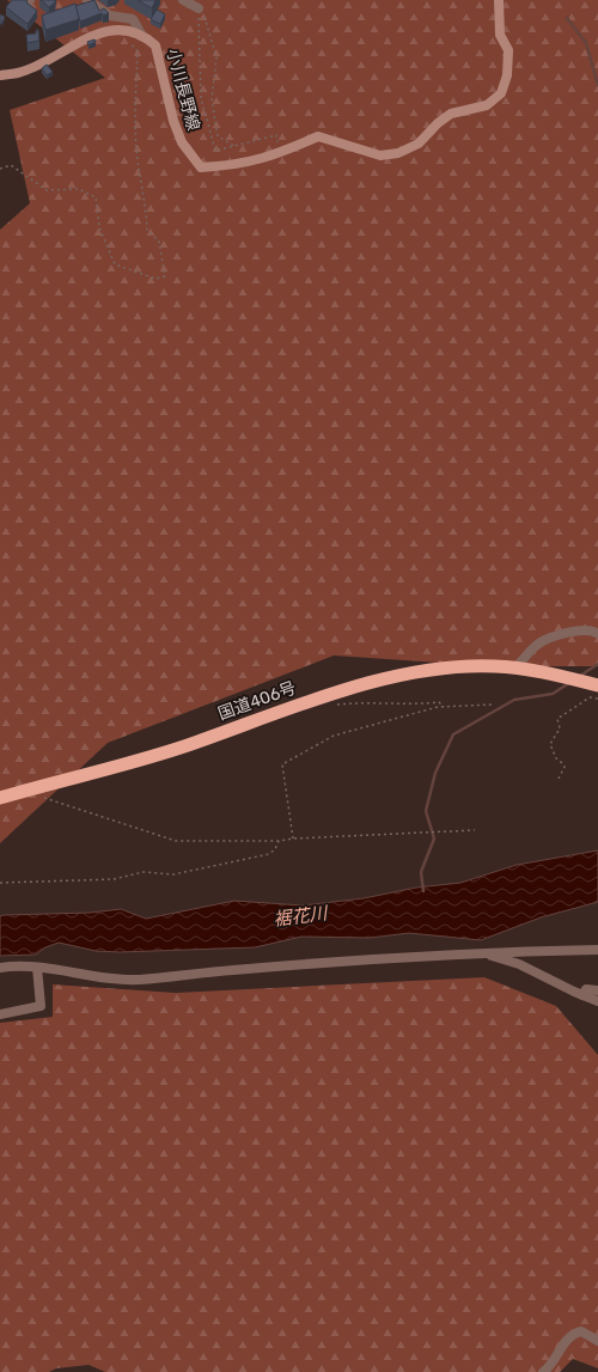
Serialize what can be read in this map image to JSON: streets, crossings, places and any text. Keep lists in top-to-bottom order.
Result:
{
  "streets": {
    "highway": ["国道406号"],
    "main road": ["小川長野線"]
  },
  "water": ["裾花川"]
}
